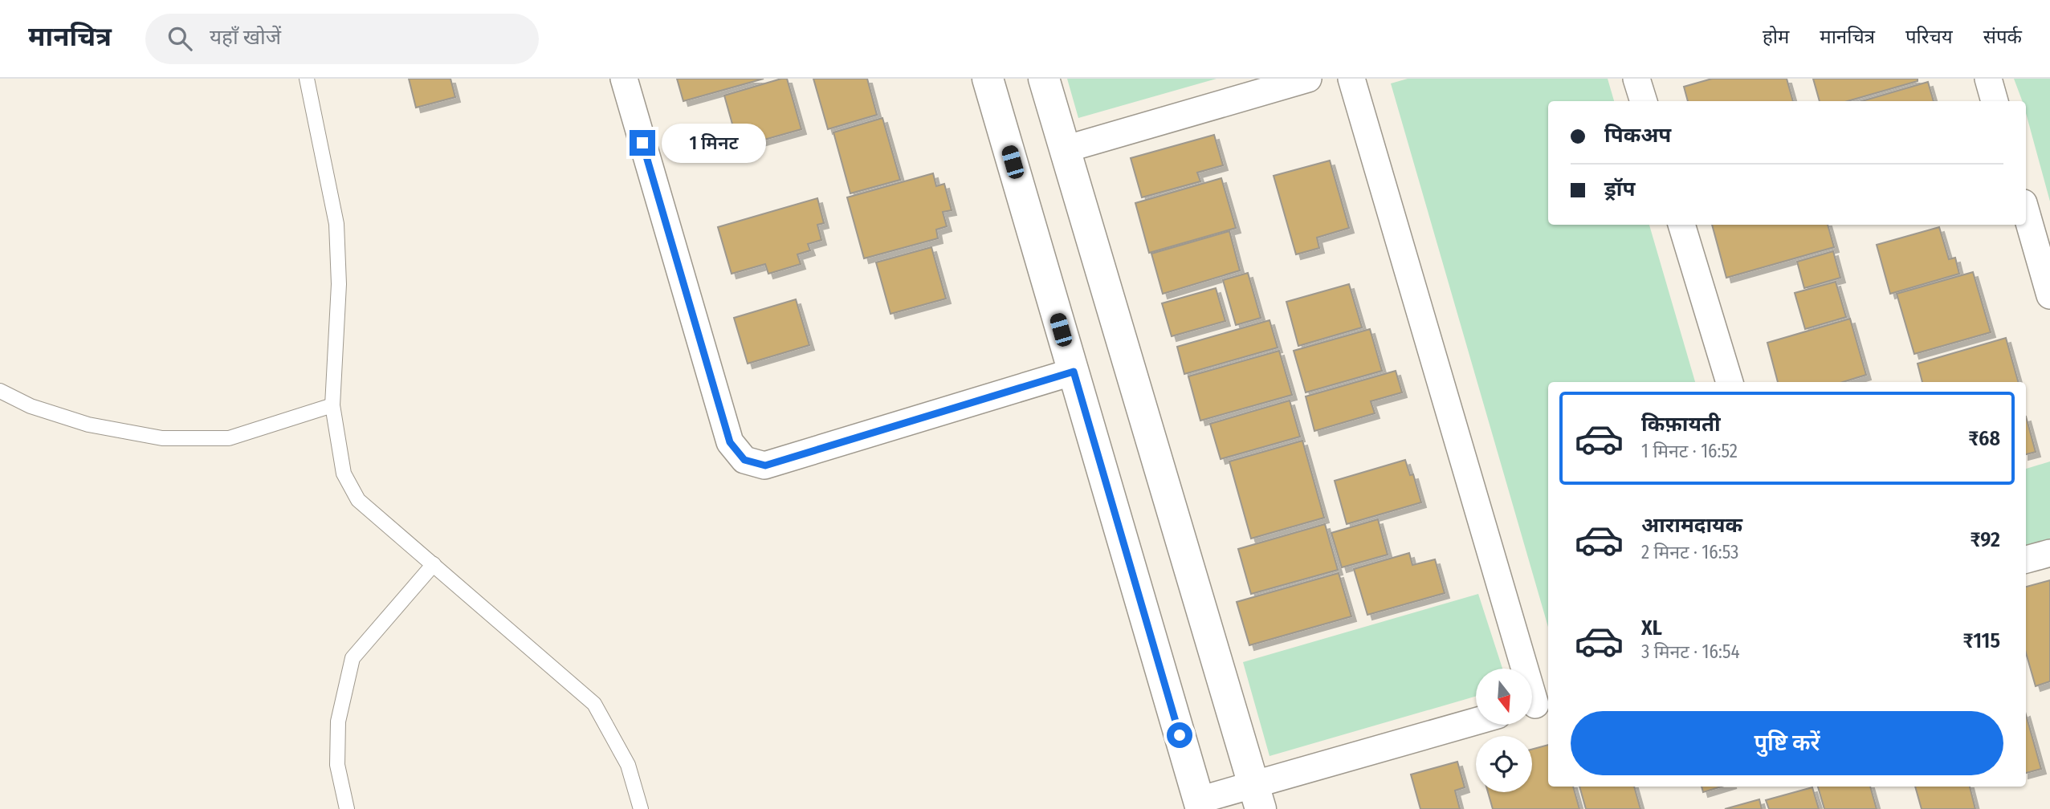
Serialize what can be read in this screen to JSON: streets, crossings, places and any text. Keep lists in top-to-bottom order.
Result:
{
  "north": "bottom",
  "page": {
    "header": "मानचित्र",
    "search": "यहाँ खोजें",
    "nav": [
      "होम",
      "मानचित्र",
      "परिचय",
      "संपर्क"
    ],
    "banner": ["पिकअप", "ड्रॉप"],
    "bubble": "1 मिनट",
    "list": [
      {
        "name": "किफ़ायती",
        "note": "1 मिनट · 16:52",
        "value": "₹68"
      },
      {
        "name": "आरामदायक",
        "note": "2 मिनट · 16:53",
        "value": "₹92"
      },
      {
        "name": "XL",
        "note": "3 मिनट · 16:54",
        "value": "₹115"
      }
    ],
    "buttons": "पुष्टि करें"
  }
}
